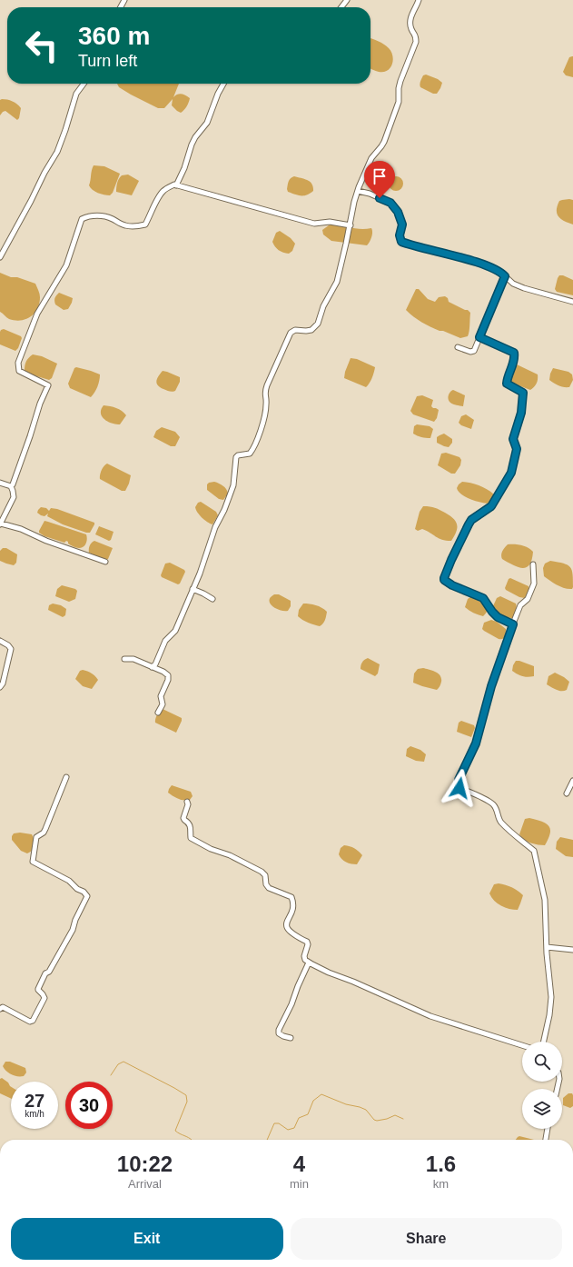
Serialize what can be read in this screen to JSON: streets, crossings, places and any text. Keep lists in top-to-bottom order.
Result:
{
  "page": {
    "turn": ["360 m", "Turn left"],
    "speed": "27 km/h",
    "limit": "30",
    "eta": [
      "10:22",
      "Arrival",
      "4",
      "min",
      "1.6",
      "km"
    ],
    "buttons": ["Exit", "Share"]
  }
}
